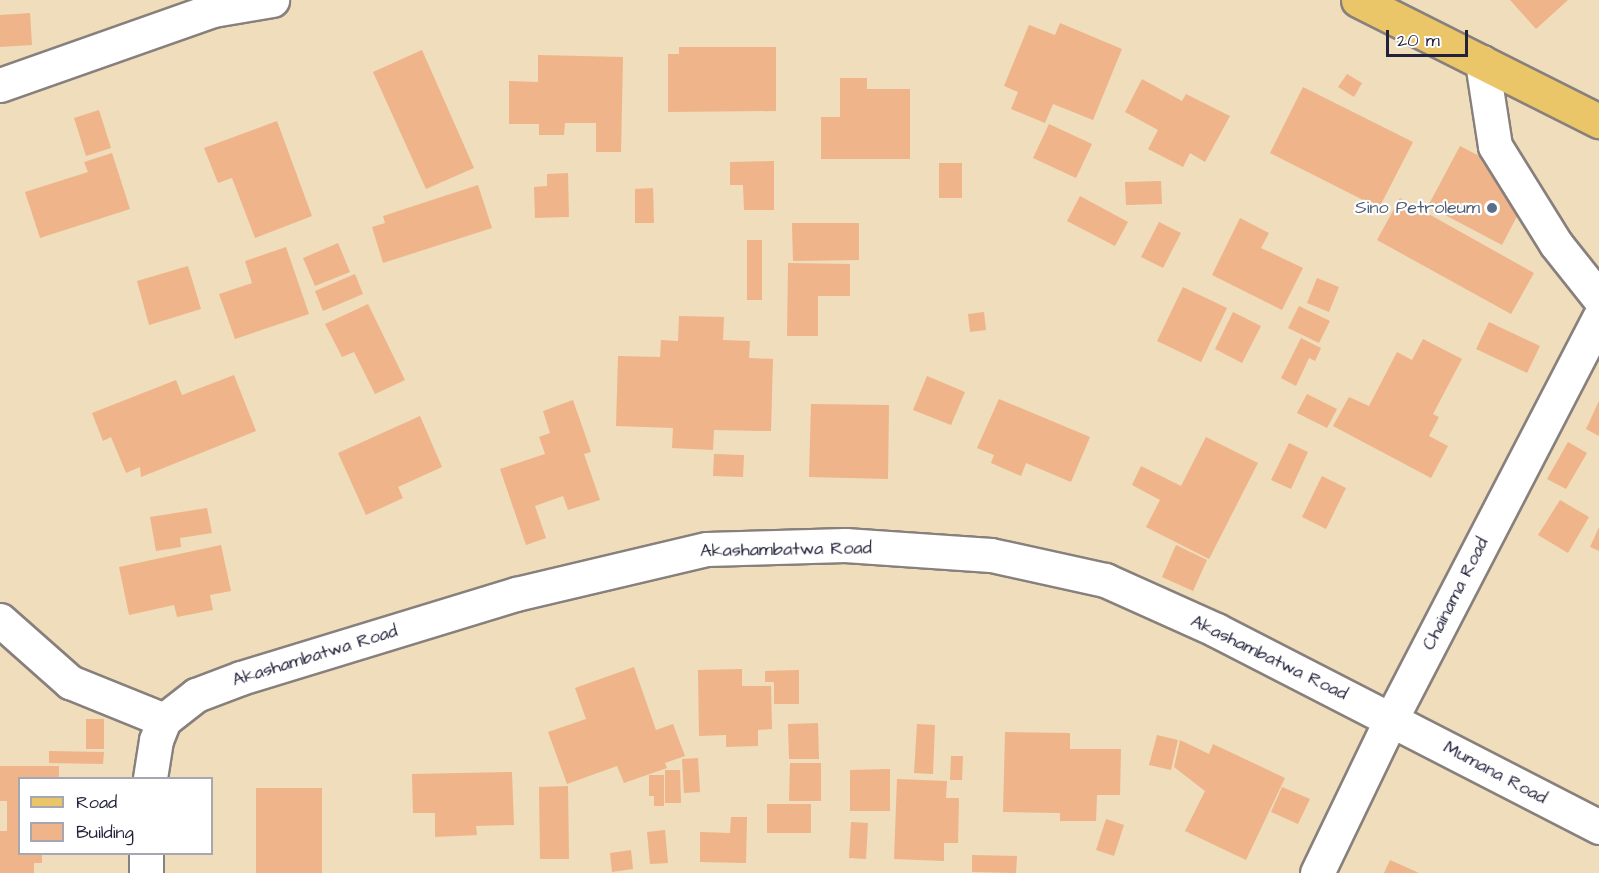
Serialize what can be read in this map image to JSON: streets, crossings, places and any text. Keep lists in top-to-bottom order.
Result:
{
  "streets": {
    "street": ["Akashambatwa Road", "Chainama Road", "Mumana Road"]
  },
  "crossings": [
    ["Akashambatwa Road", "Chainama Road"],
    ["Akashambatwa Road", "Mumana Road"],
    ["Chainama Road", "Mumana Road"]
  ],
  "places": ["Sino Petroleum"],
  "legend": ["Road", "Building"],
  "scale_bar": "20 m"
}
